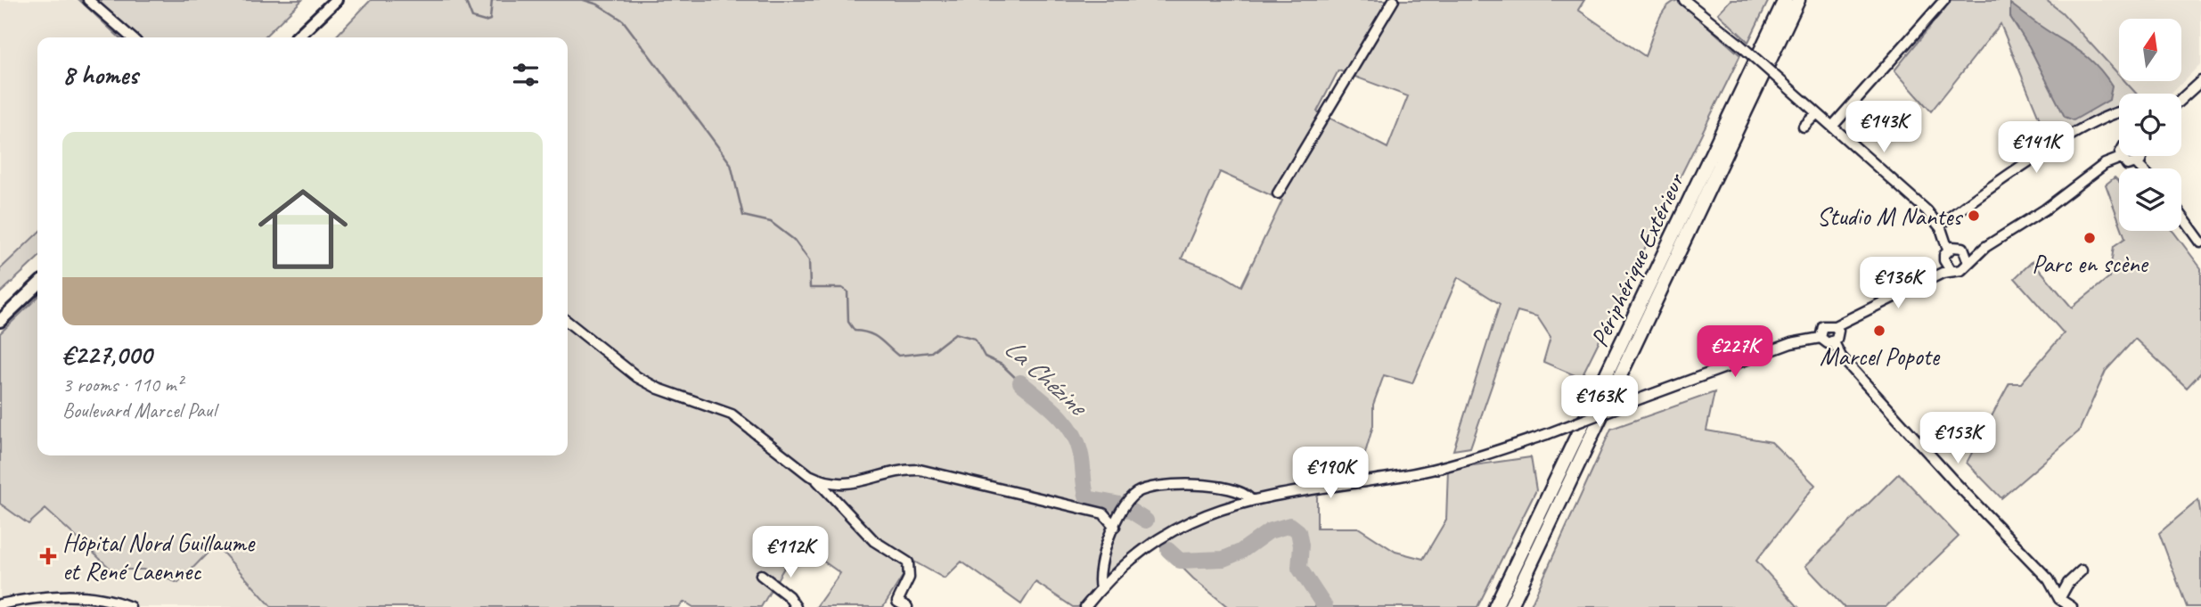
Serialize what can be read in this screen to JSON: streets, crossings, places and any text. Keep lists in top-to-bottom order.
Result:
{
  "streets": {
    "highway": ["Périphérique Extérieur"]
  },
  "water": ["La Chézine"],
  "places": {
    "other": ["Studio M Nantes", "Parc en scène", "Marcel Popote"],
    "health": ["Hôpital Nord Guillaume et René Laennec"]
  },
  "north": "top",
  "page": {
    "heading": "8 homes",
    "price": [
      "€143K",
      "€141K",
      "€136K",
      "€227K",
      "€163K",
      "€153K",
      "€190K",
      "€112K"
    ],
    "list": [
      {
        "name": "€227,000",
        "note": "3 rooms · 110 m² · Boulevard Marcel Paul"
      }
    ]
  }
}
